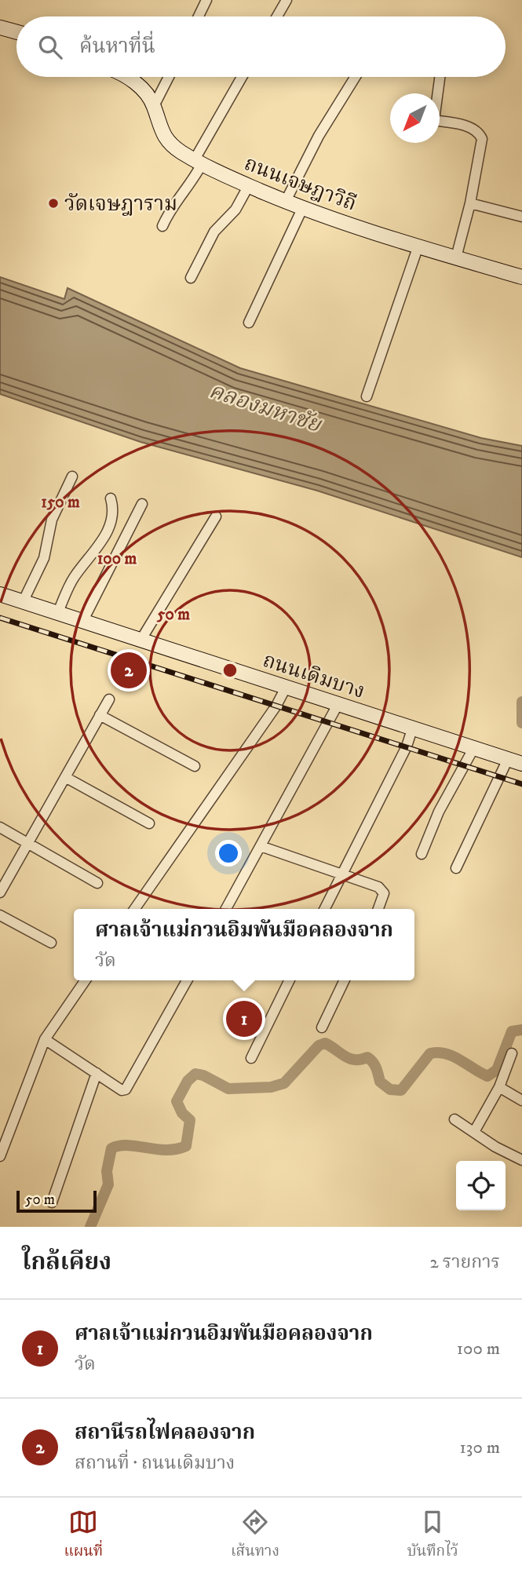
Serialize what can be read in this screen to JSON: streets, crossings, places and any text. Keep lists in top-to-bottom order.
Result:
{
  "streets": {
    "street": ["ถนนเจษฎาวิถี", "ถนนเดิมบาง"]
  },
  "water": ["คลองมหาชัย"],
  "places": ["วัดเจษฎาราม"],
  "scale_bar": "50 m",
  "north": "bottom left",
  "page": {
    "search": "ค้นหาที่นี่",
    "pins": ["2", "1"],
    "popup": ["ศาลเจ้าแม่กวนอิมพันมือคลองจาก", "วัด"],
    "scale": "50 m",
    "heading": ["ใกล้เคียง", "2 รายการ"],
    "list": [
      {
        "mark": "1",
        "name": "ศาลเจ้าแม่กวนอิมพันมือคลองจาก",
        "note": "วัด",
        "value": "100 m"
      },
      {
        "mark": "2",
        "name": "สถานีรถไฟคลองจาก",
        "note": "สถานที่ · ถนนเดิมบาง",
        "value": "130 m"
      }
    ],
    "nav": ["แผนที่", "เส้นทาง", "บันทึกไว้"]
  },
  "rings": ["150 m", "100 m", "50 m"]
}
